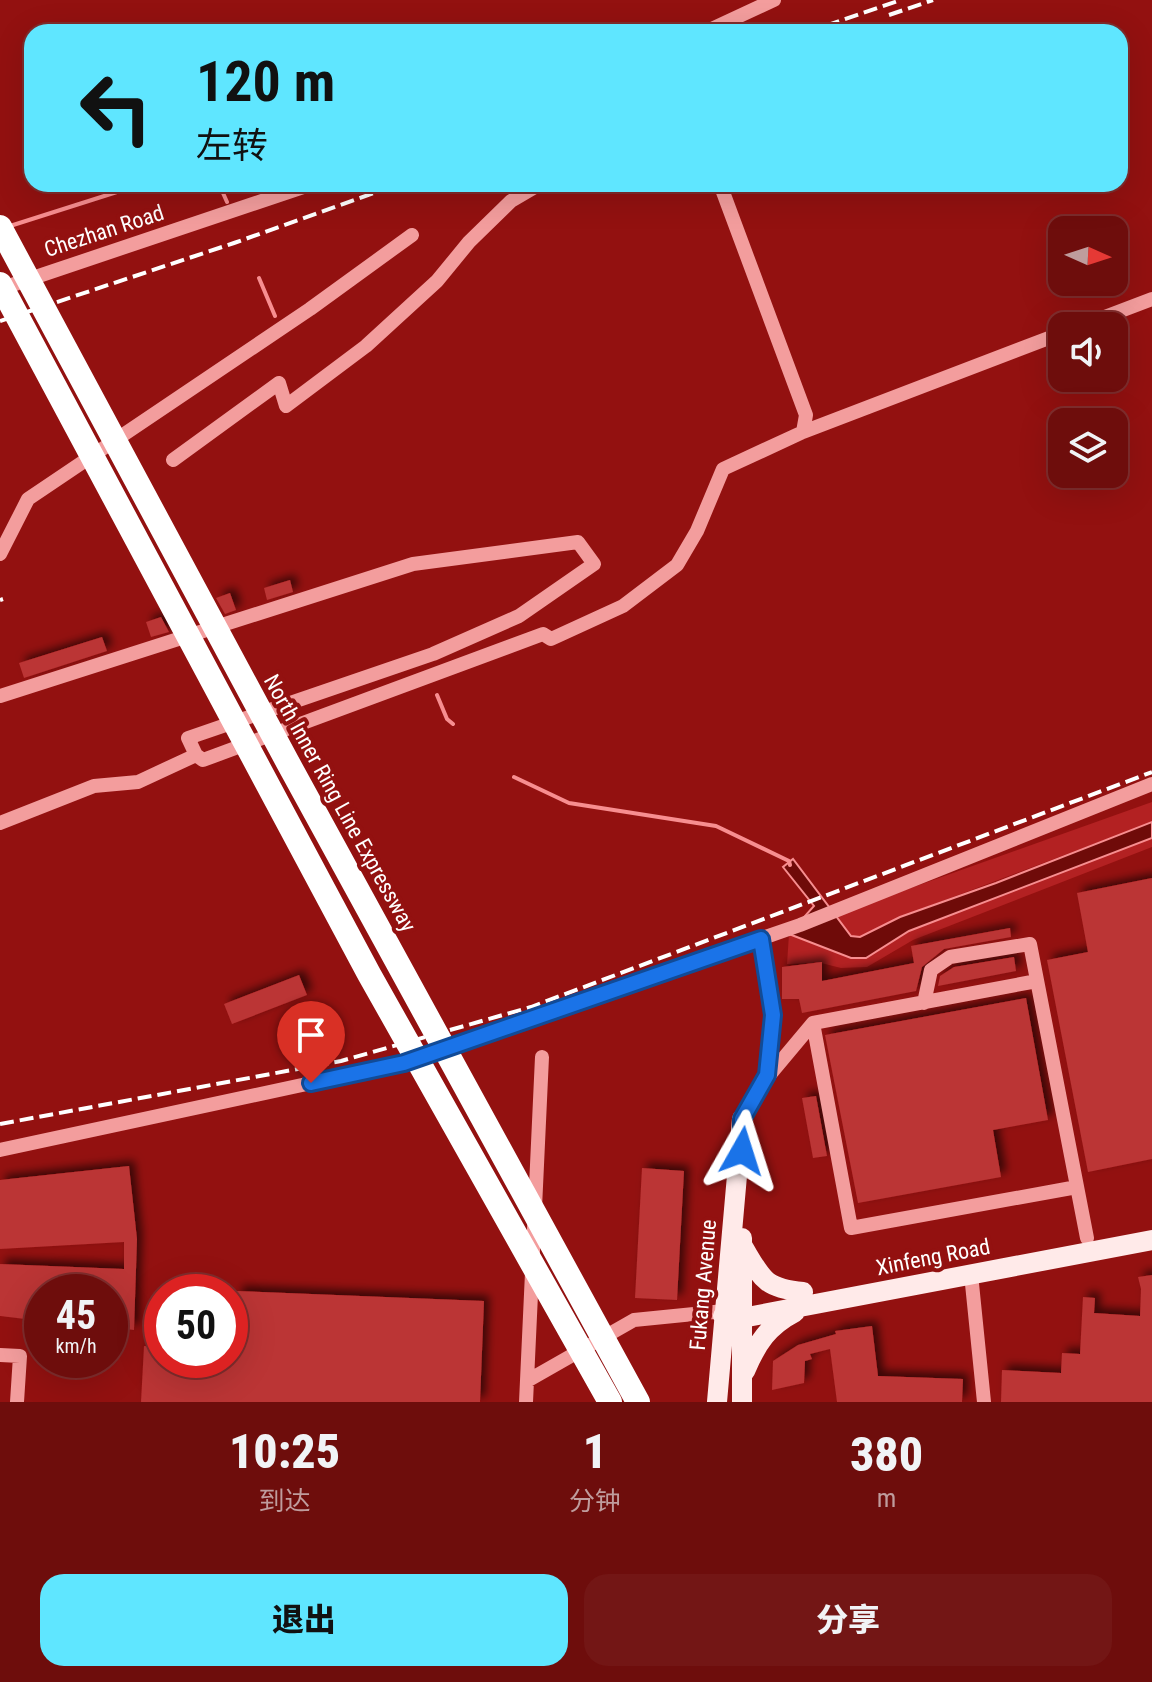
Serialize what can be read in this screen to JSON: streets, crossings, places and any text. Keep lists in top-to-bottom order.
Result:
{
  "streets": {
    "highway": ["North Inner Ring Line Expressway"],
    "main road": ["Xinfeng Road", "Fukang Avenue"],
    "street": ["Chezhan Road"]
  },
  "crossings": [
    ["Xinfeng Road", "Fukang Avenue"]
  ],
  "north": "right",
  "page": {
    "turn": ["120 m", "左转"],
    "speed": "45 km/h",
    "limit": "50",
    "eta": [
      "10:25",
      "到达",
      "1",
      "分钟",
      "380",
      "m"
    ],
    "buttons": ["退出", "分享"]
  }
}
